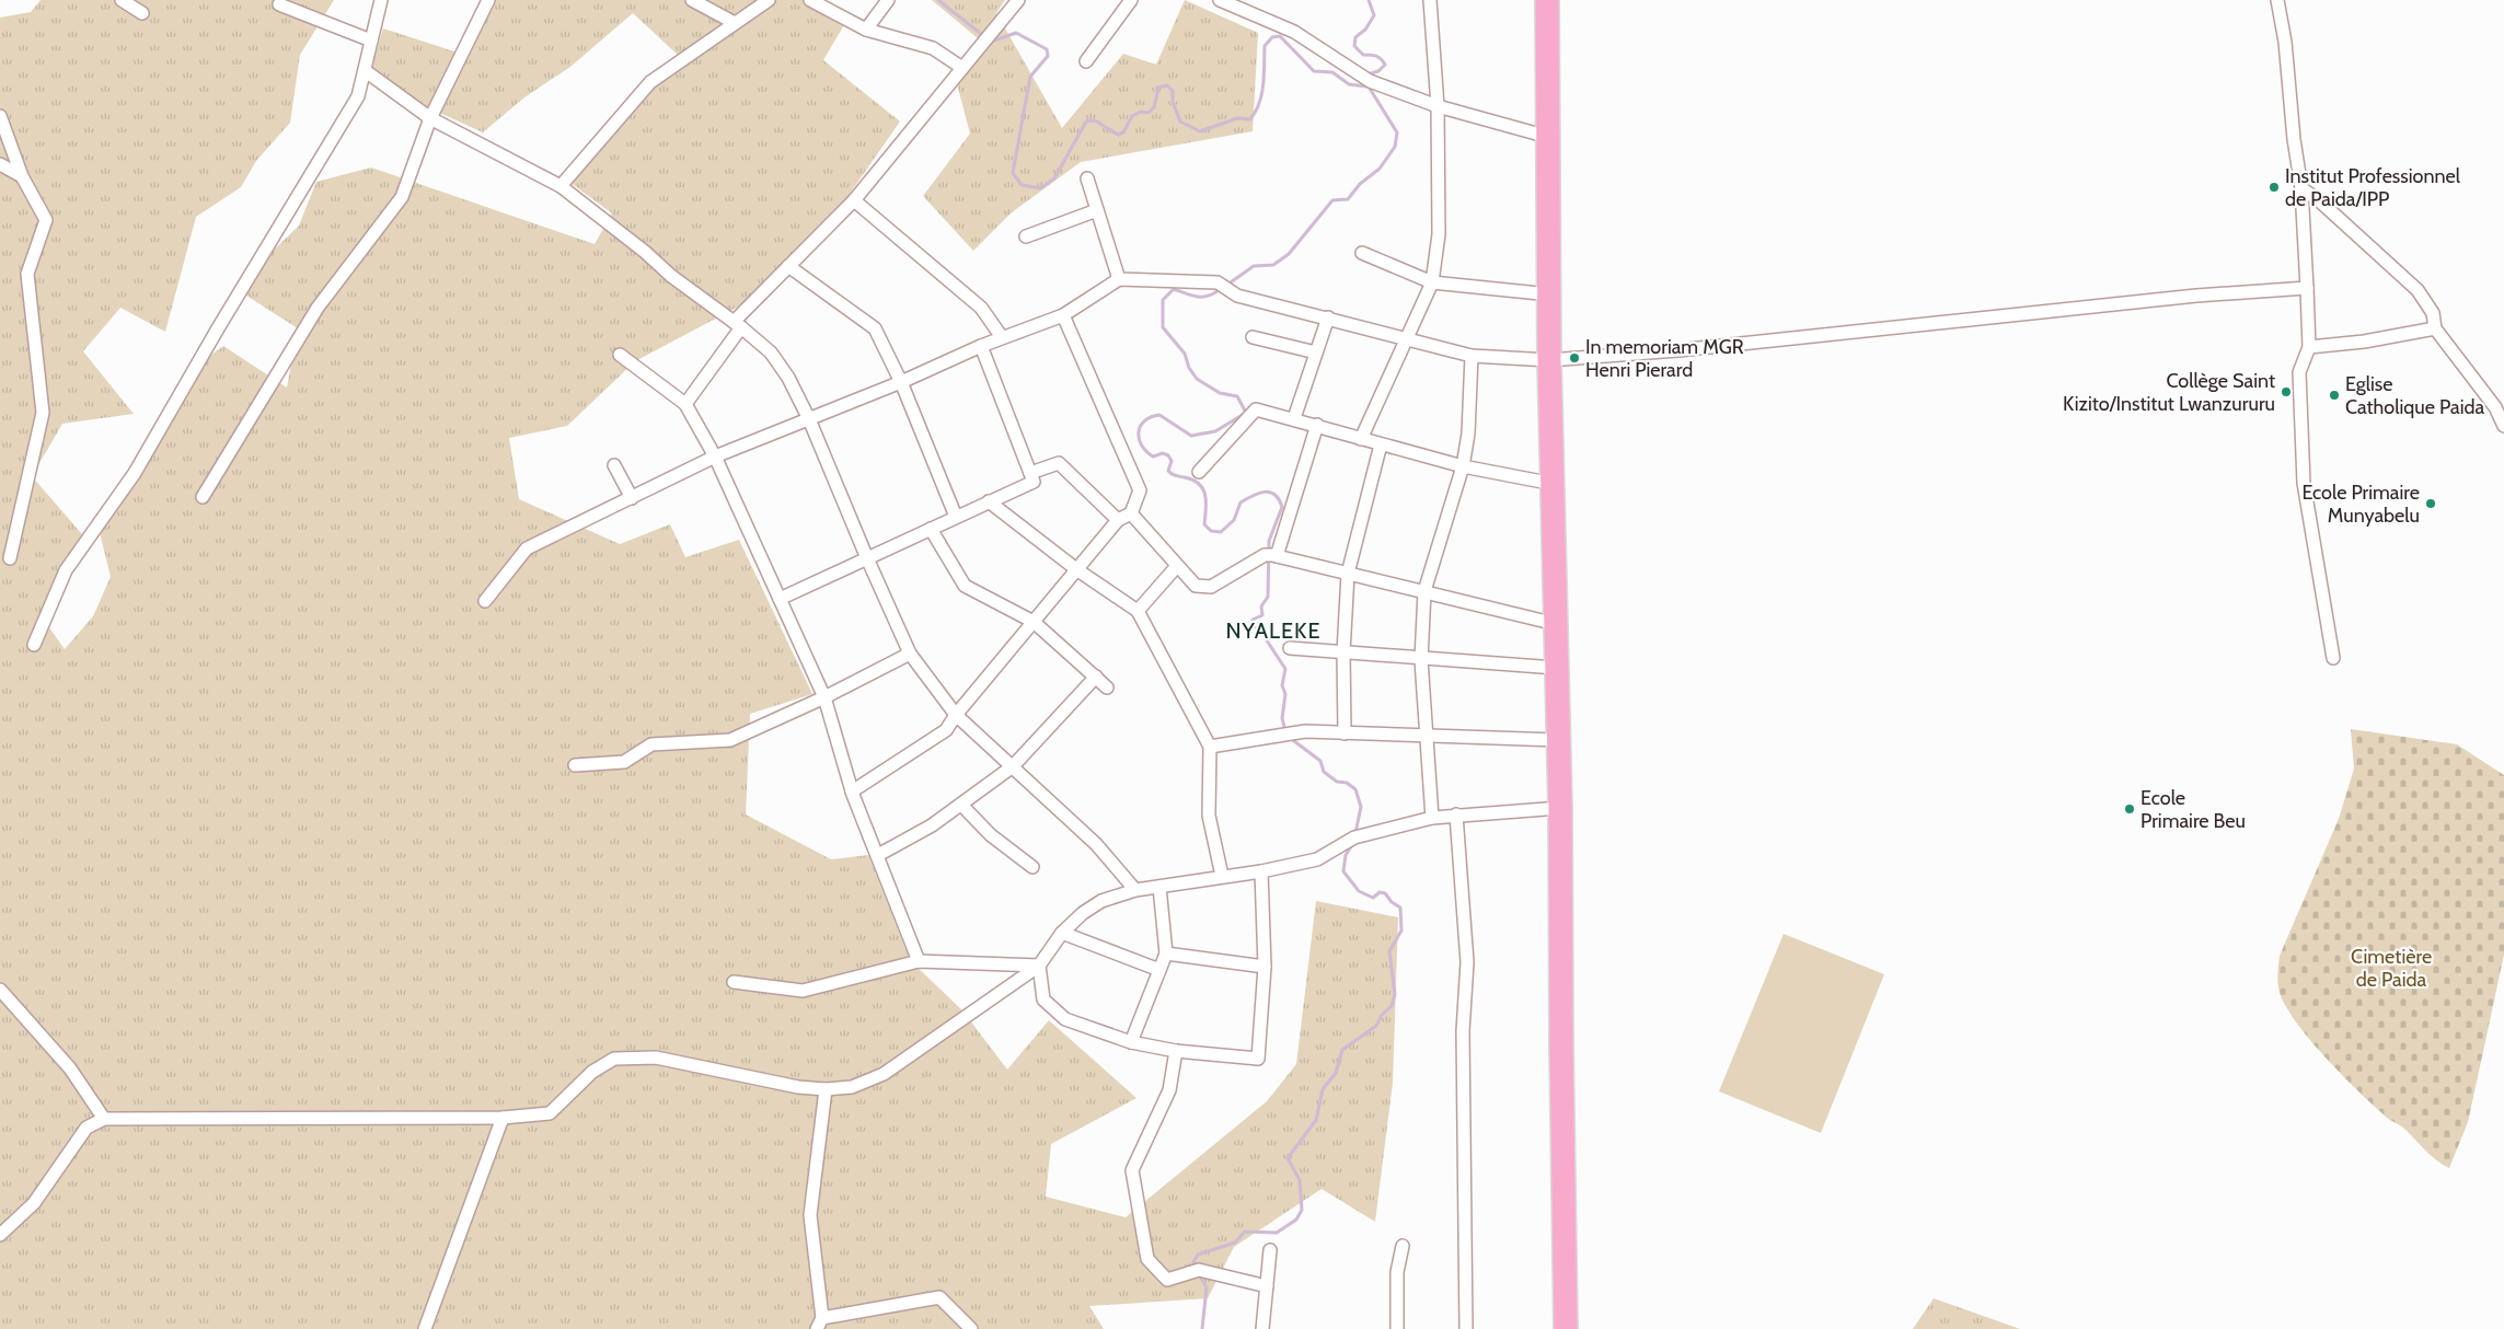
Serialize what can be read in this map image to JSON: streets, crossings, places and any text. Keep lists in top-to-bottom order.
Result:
{
  "districts": ["NYALEKE"],
  "parks": ["Cimetière de Paida"],
  "places": [
    "Institut Professionnel de Paida/IPP",
    "In memoriam MGR Henri Pierard",
    "Collège Saint Kizito/Institut Lwanzururu",
    "Eglise Catholique Paida",
    "Ecole Primaire Munyabelu",
    "Ecole Primaire Beu"
  ]
}
